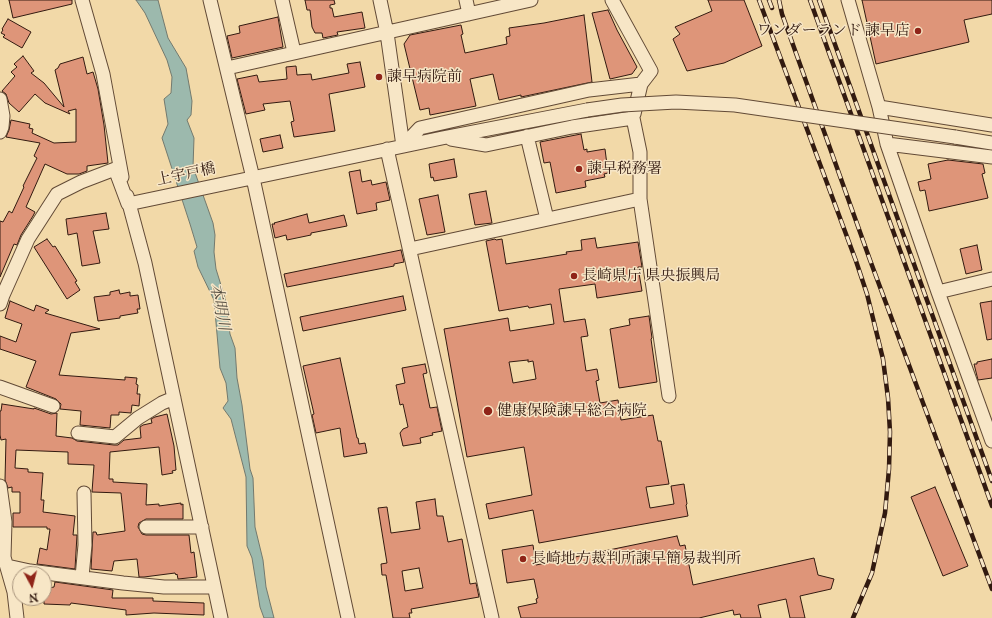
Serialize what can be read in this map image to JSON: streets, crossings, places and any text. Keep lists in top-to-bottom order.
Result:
{
  "streets": {
    "street": ["上宇戸橋"]
  },
  "water": ["本明川"],
  "places": [
    "ワンダーランド 諫早店",
    "諫早病院前",
    "諫早税務署",
    "長崎県庁 県央振興局",
    "健康保険諫早総合病院",
    "長崎地方裁判所諫早簡易裁判所"
  ],
  "north": "bottom"
}
